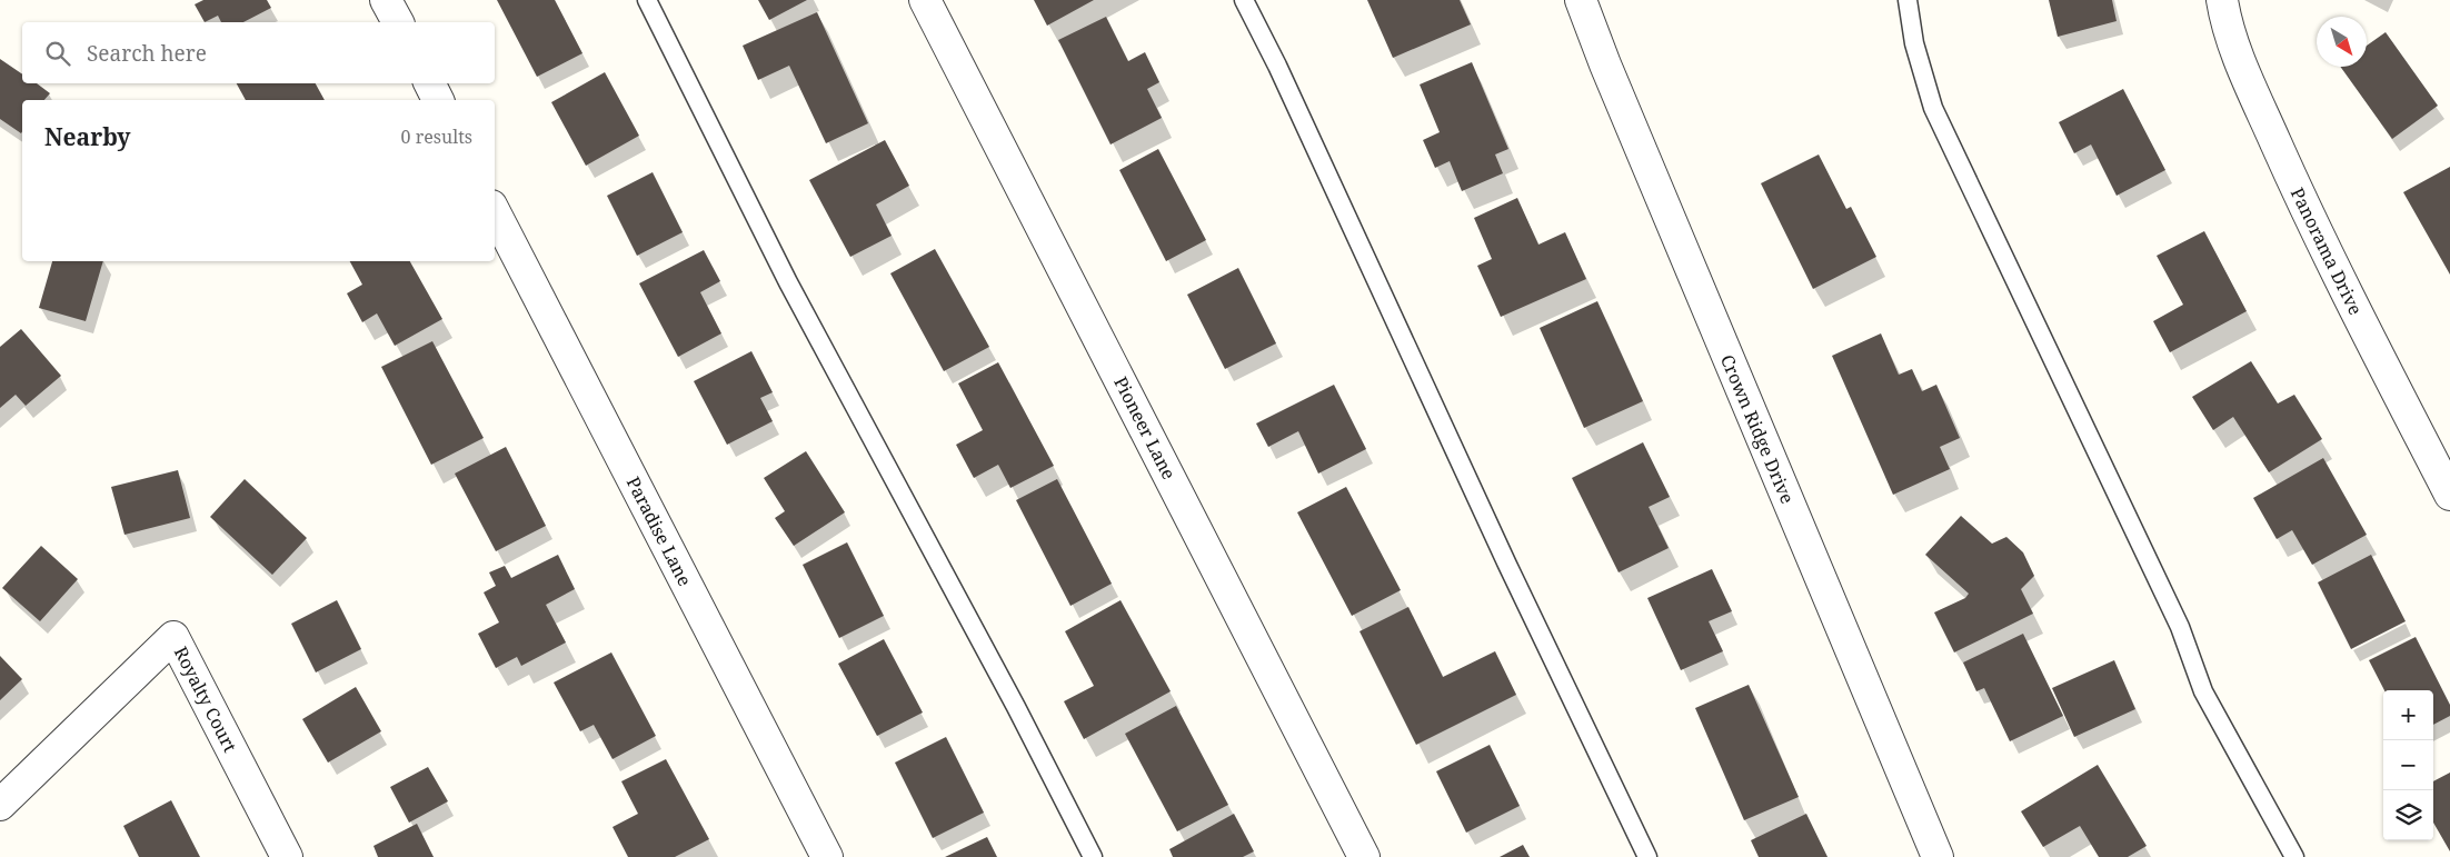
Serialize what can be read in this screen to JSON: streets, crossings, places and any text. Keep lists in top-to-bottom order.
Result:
{
  "streets": {
    "street": [
      "Panorama Drive",
      "Pioneer Lane",
      "Crown Ridge Drive",
      "Paradise Lane",
      "Royalty Court"
    ]
  },
  "north": "bottom right",
  "page": {
    "search": "Search here",
    "heading": ["Nearby", "0 results"],
    "map_buttons": ["+", "−"]
  }
}
